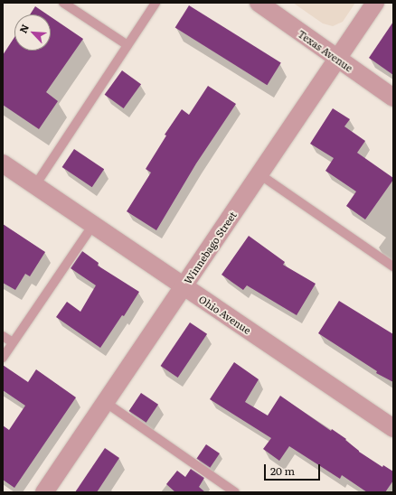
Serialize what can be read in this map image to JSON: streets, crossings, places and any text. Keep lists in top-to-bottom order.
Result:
{
  "streets": {
    "street": ["Texas Avenue", "Winnebago Street", "Ohio Avenue"]
  },
  "crossings": [
    ["Texas Avenue", "Winnebago Street"],
    ["Winnebago Street", "Ohio Avenue"]
  ],
  "scale_bar": "20 m",
  "north": "top left"
}
